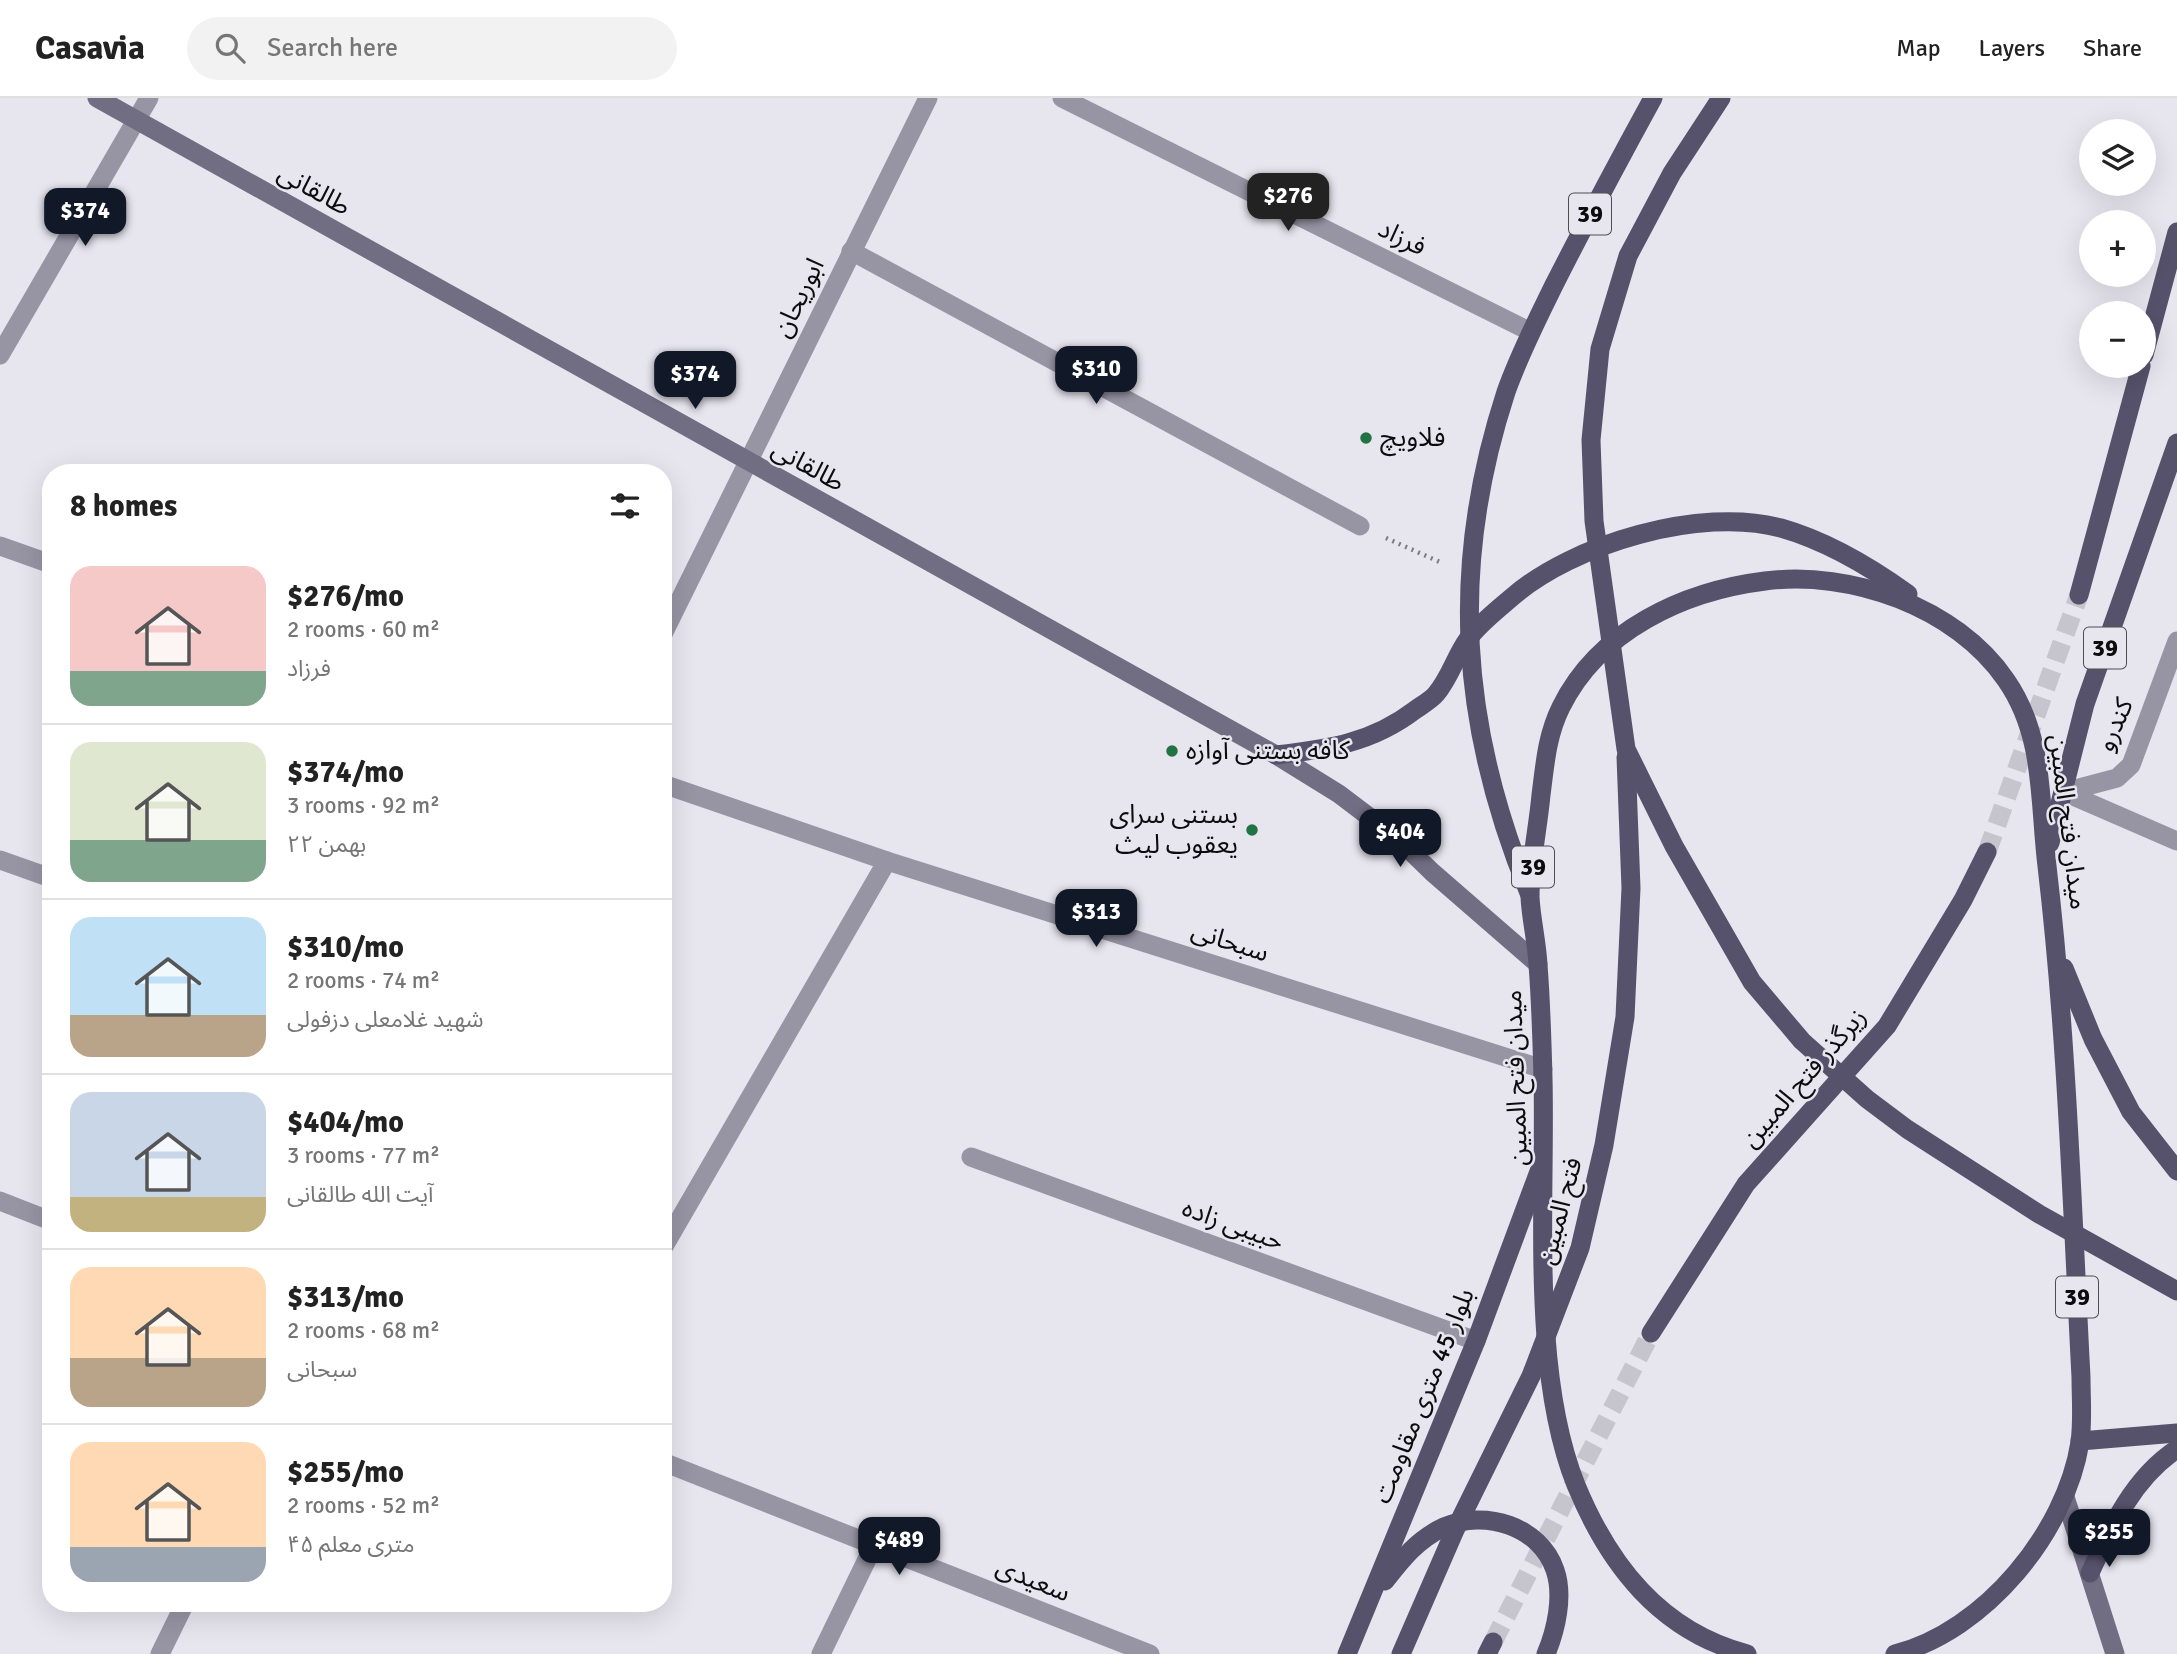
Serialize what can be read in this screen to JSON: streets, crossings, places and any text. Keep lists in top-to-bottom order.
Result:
{
  "streets": {
    "main road": [
      "طالقانی",
      "39",
      "میدان فتح المبین",
      "زیرگذر فتح المبین",
      "فتح المبین",
      "بلوار 45 متری مقاومت"
    ],
    "street": [
      "فرزاد",
      "ابوریحان",
      "کندرو",
      "سبحانی",
      "حبیبی زاده",
      "سعیدی"
    ]
  },
  "crossings": [
    ["طالقانی", "ابوریحان"],
    ["طالقانی", "میدان فتح المبین"],
    ["39", "فرزاد"],
    ["39", "کندرو"],
    ["39", "میدان فتح المبین"],
    ["میدان فتح المبین", "سبحانی"],
    ["میدان فتح المبین", "بلوار 45 متری مقاومت"],
    ["حبیبی زاده", "بلوار 45 متری مقاومت"]
  ],
  "places": ["فلاویچ", "کافه بستنی آوازه", "بستنی سرای یعقوب لیث"],
  "page": {
    "header": "Casavia",
    "search": "Search here",
    "nav": ["Map", "Layers", "Share"],
    "map_buttons": ["+", "−"],
    "price": [
      "$276",
      "$374",
      "$310",
      "$374",
      "$404",
      "$313",
      "$255",
      "$489"
    ],
    "heading": "8 homes",
    "list": [
      {
        "name": "$276/mo",
        "note": "2 rooms · 60 m² · فرزاد"
      },
      {
        "name": "$374/mo",
        "note": "3 rooms · 92 m² · ۲۲ بهمن"
      },
      {
        "name": "$310/mo",
        "note": "2 rooms · 74 m² · شهید غلامعلی دزفولی"
      },
      {
        "name": "$404/mo",
        "note": "3 rooms · 77 m² · آیت الله طالقانی"
      },
      {
        "name": "$313/mo",
        "note": "2 rooms · 68 m² · سبحانی"
      },
      {
        "name": "$255/mo",
        "note": "2 rooms · 52 m² · ۴۵ متری معلم"
      }
    ]
  }
}
